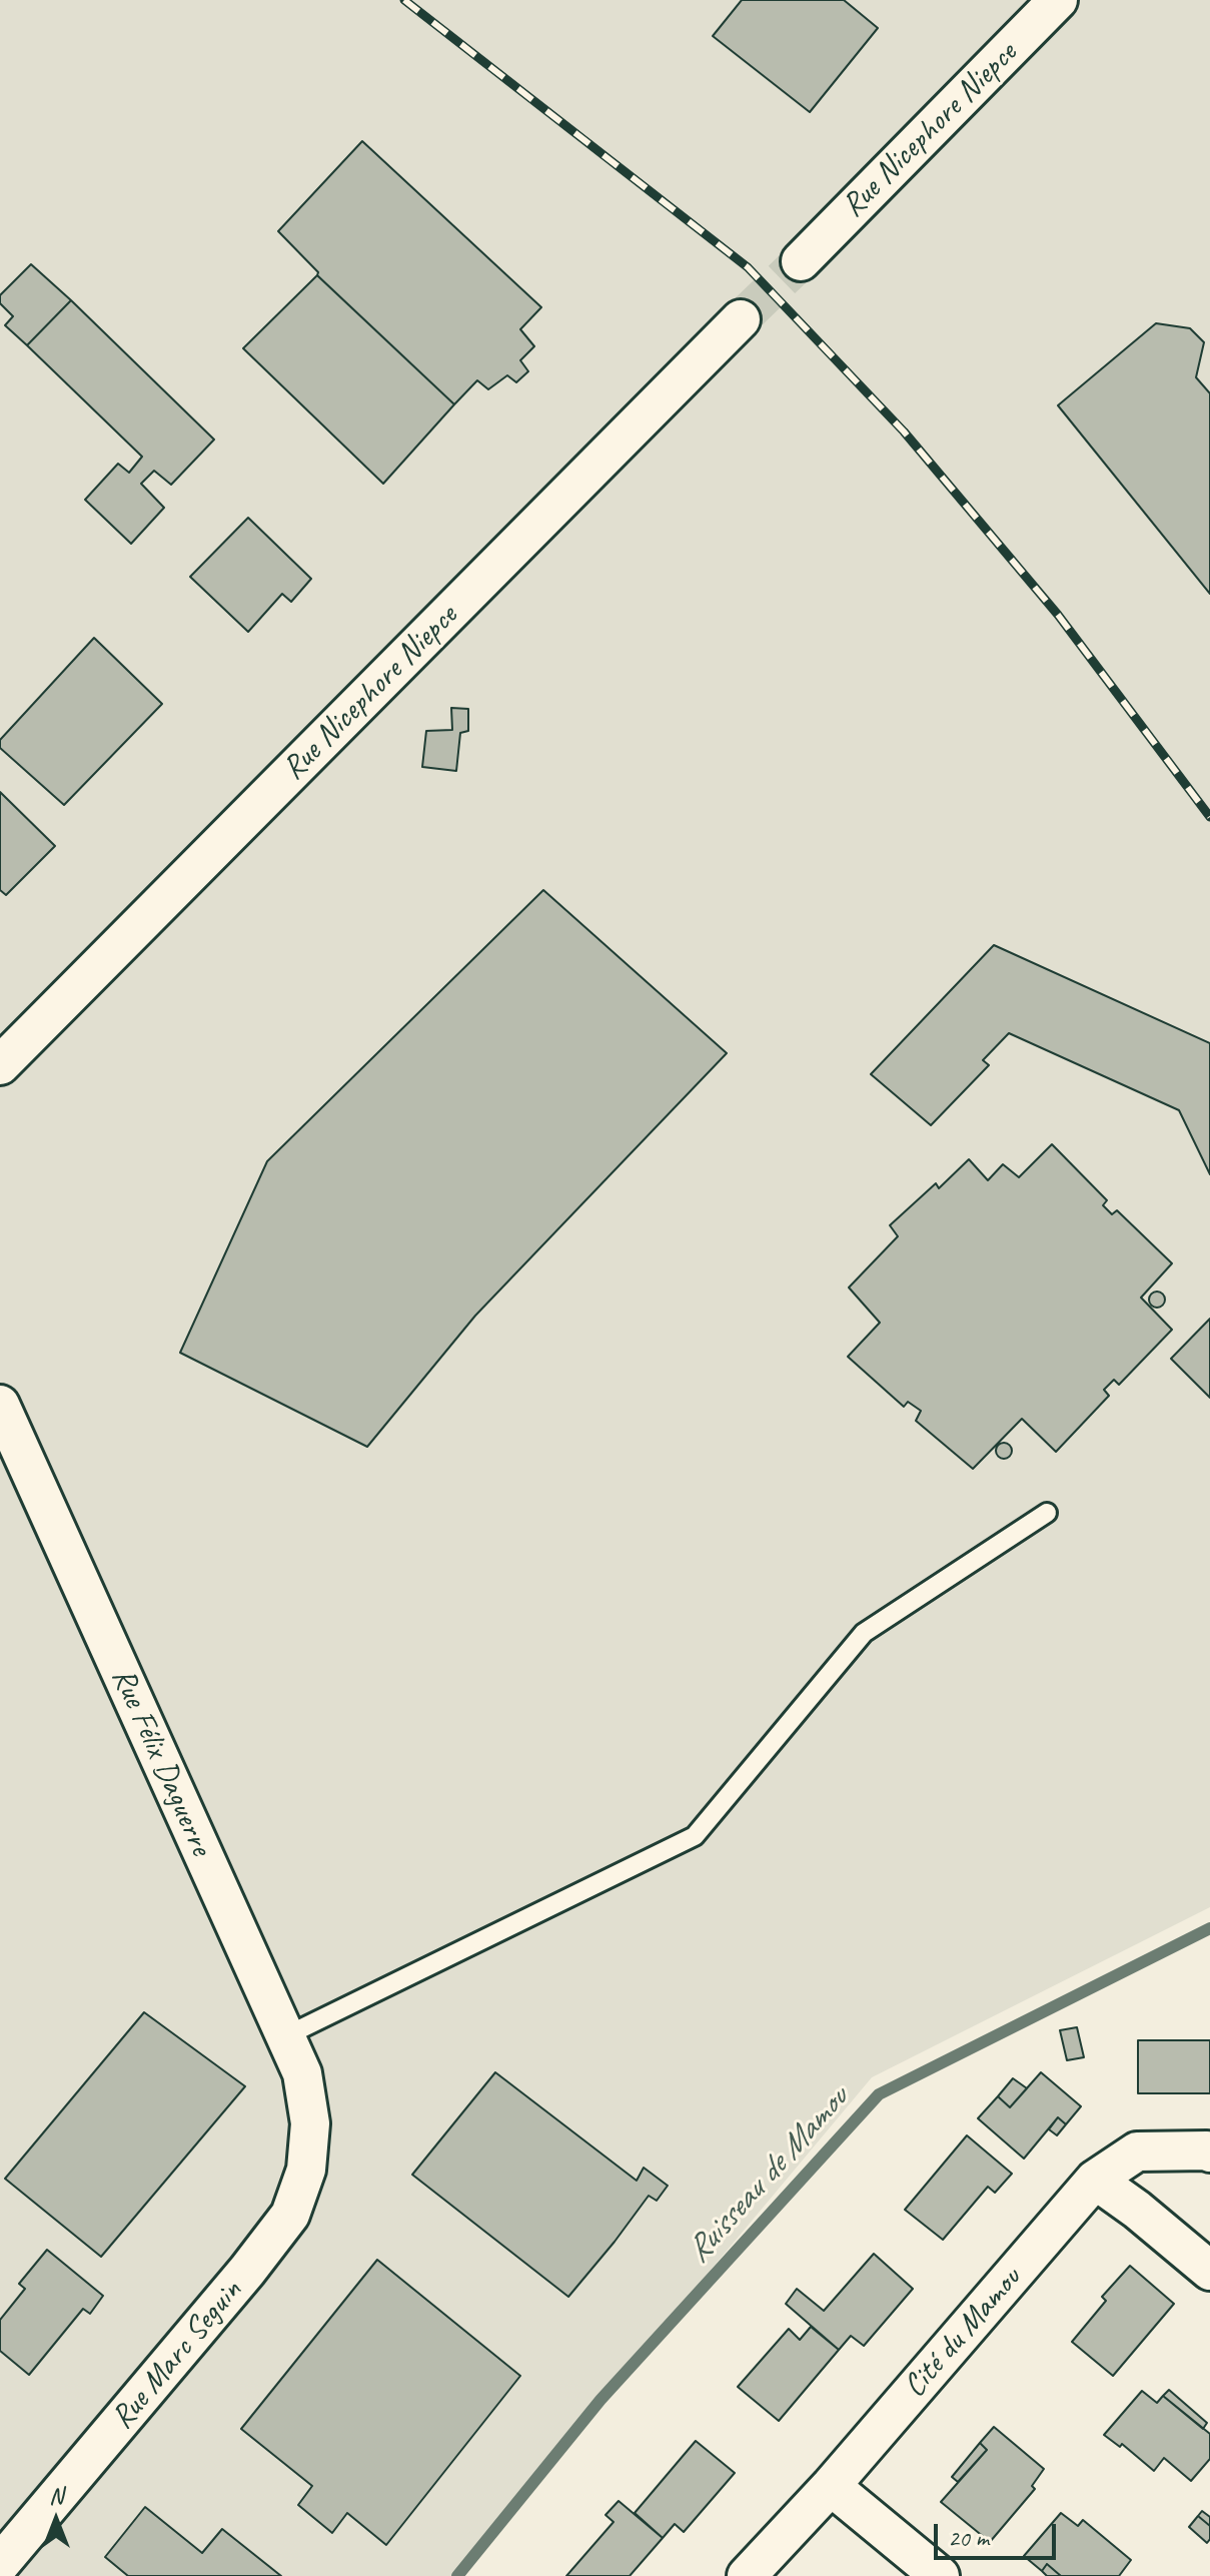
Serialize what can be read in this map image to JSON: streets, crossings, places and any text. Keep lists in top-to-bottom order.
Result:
{
  "streets": {
    "street": [
      "Rue Nicephore Niepce",
      "Rue Félix Daguerre",
      "Cité du Mamou",
      "Rue Marc Seguin"
    ]
  },
  "crossings": [
    ["Rue Félix Daguerre", "Rue Marc Seguin"]
  ],
  "water": ["Ruisseau de Mamou"],
  "scale_bar": "20 m",
  "north": "top"
}
